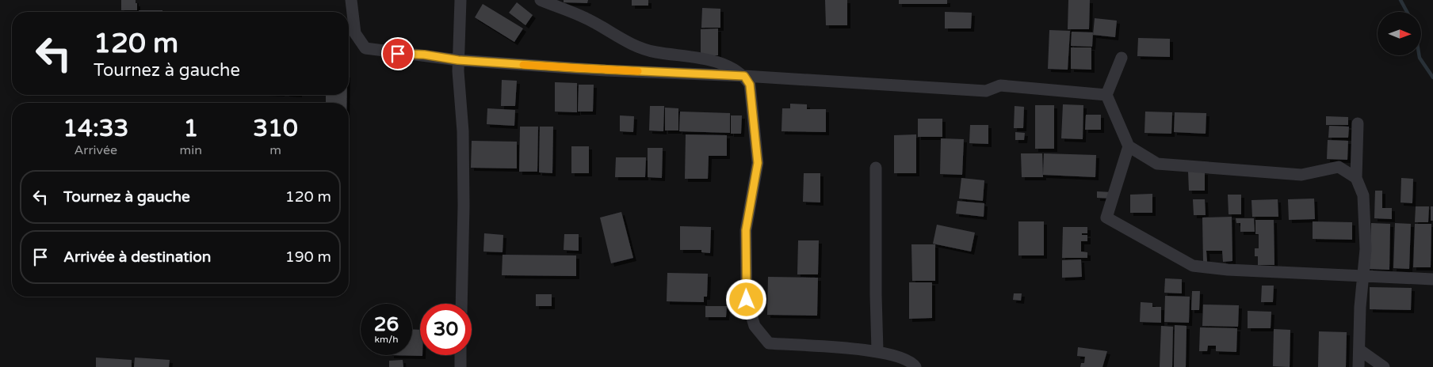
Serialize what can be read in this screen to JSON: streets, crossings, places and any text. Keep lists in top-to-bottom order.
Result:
{
  "north": "right",
  "page": {
    "turn": ["120 m", "Tournez à gauche"],
    "eta": [
      "14:33",
      "Arrivée",
      "1",
      "min",
      "310",
      "m"
    ],
    "list": [
      {
        "name": "Tournez à gauche",
        "value": "120 m"
      },
      {
        "name": "Arrivée à destination",
        "value": "190 m"
      }
    ],
    "speed": "26 km/h",
    "limit": "30"
  }
}
